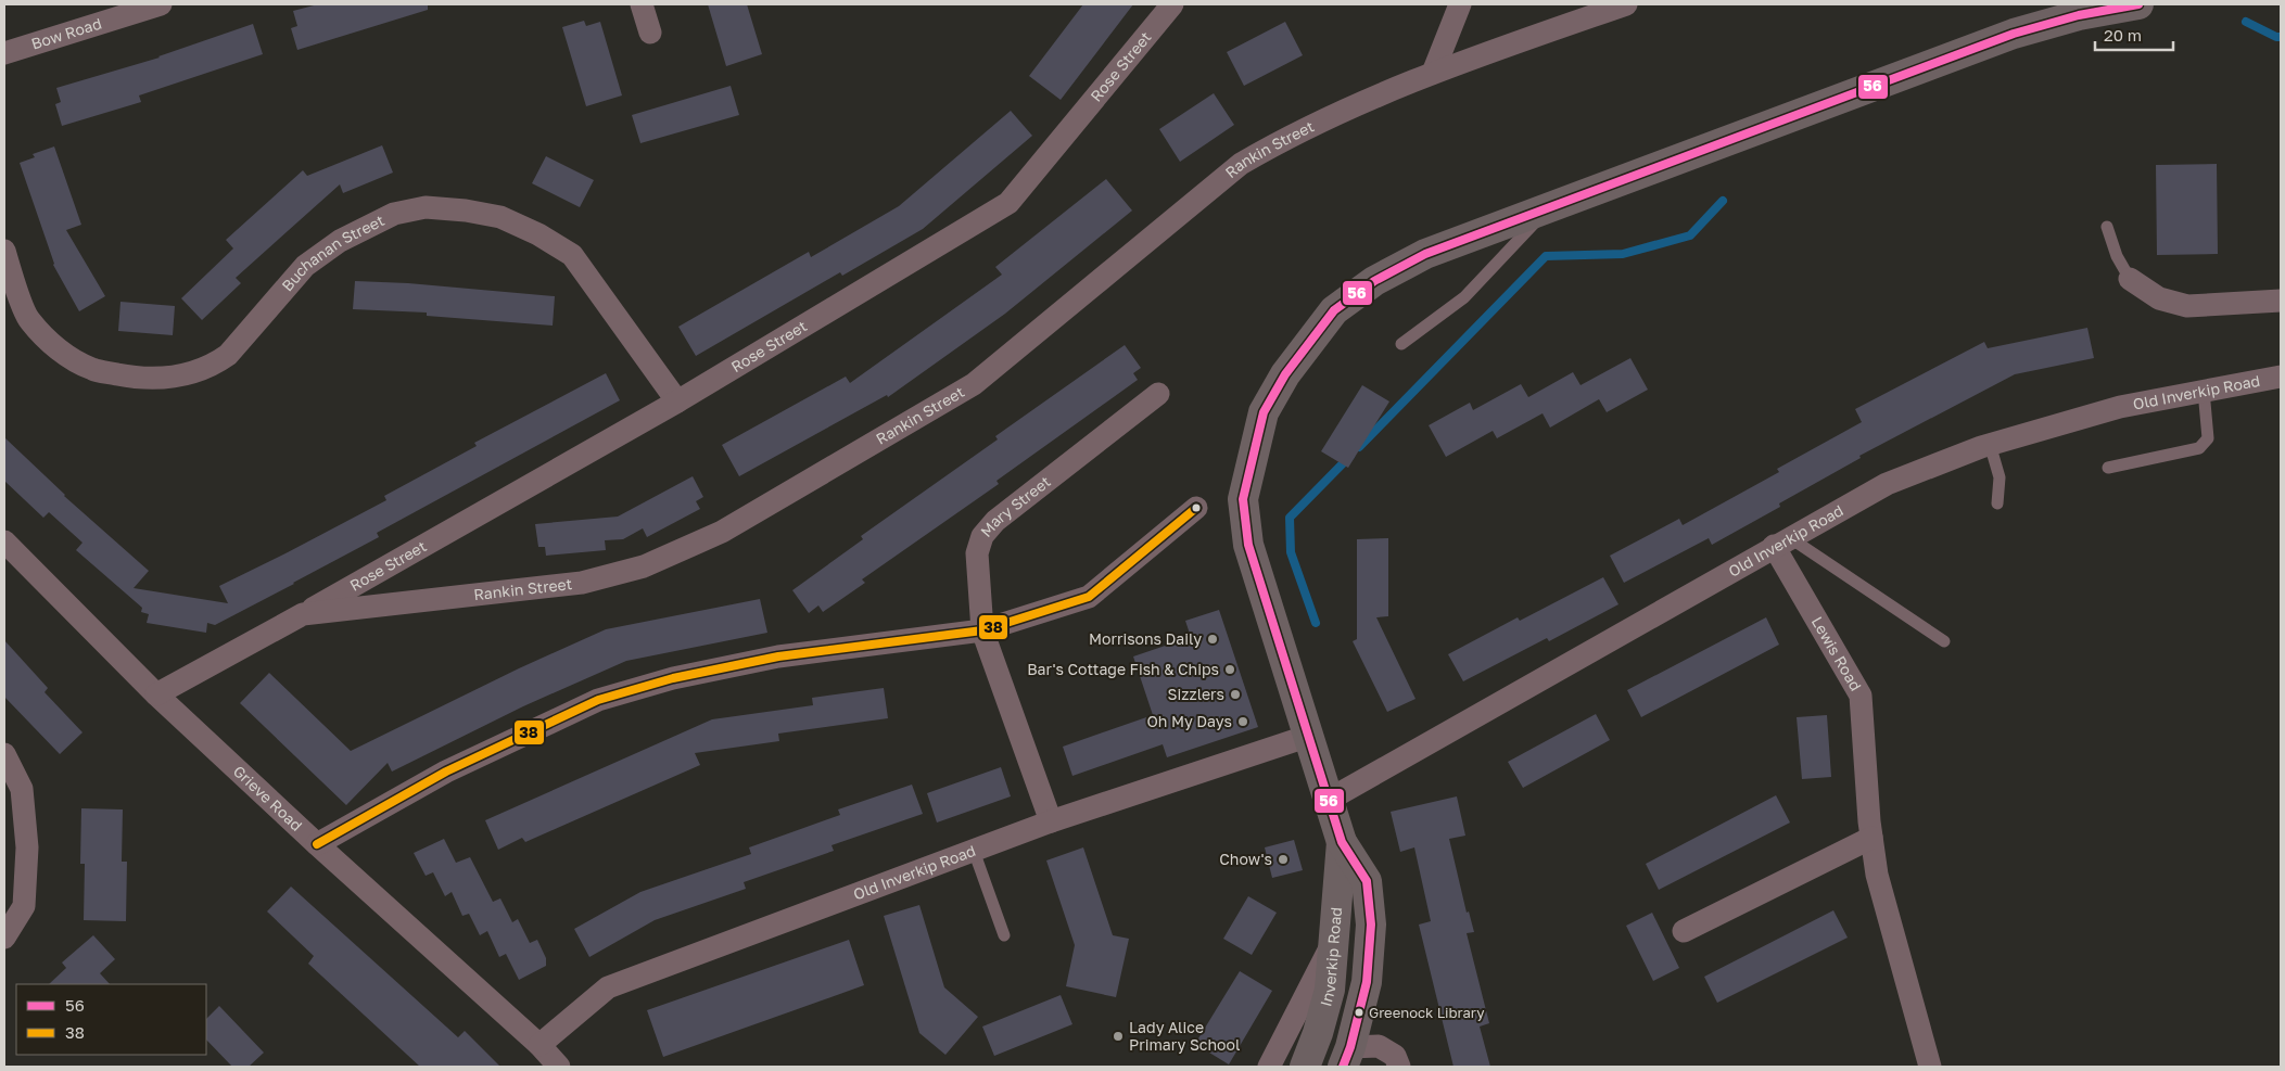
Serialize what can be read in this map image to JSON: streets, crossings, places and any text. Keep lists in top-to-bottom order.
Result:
{
  "streets": {
    "highway": ["Inverkip Road"],
    "street": [
      "Bow Road",
      "Rose Street",
      "Rankin Street",
      "Buchanan Street",
      "Old Inverkip Road",
      "Mary Street",
      "Lewis Road",
      "Grieve Road"
    ]
  },
  "crossings": [
    ["Rose Street", "Rankin Street"],
    ["Rose Street", "Buchanan Street"],
    ["Rankin Street", "Grieve Road"],
    ["Old Inverkip Road", "Mary Street"],
    ["Old Inverkip Road", "Lewis Road"],
    ["Old Inverkip Road", "Grieve Road"],
    ["Old Inverkip Road", "Inverkip Road"]
  ],
  "places": [
    "Morrisons Daily",
    "Bar's Cottage Fish & Chips",
    "Sizzlers",
    "Oh My Days",
    "Chow's",
    "Greenock Library",
    "Lady Alice Primary School"
  ],
  "lines": ["transit line 56", "transit line 38"],
  "legend": ["56", "38"],
  "scale_bar": "20 m"
}
